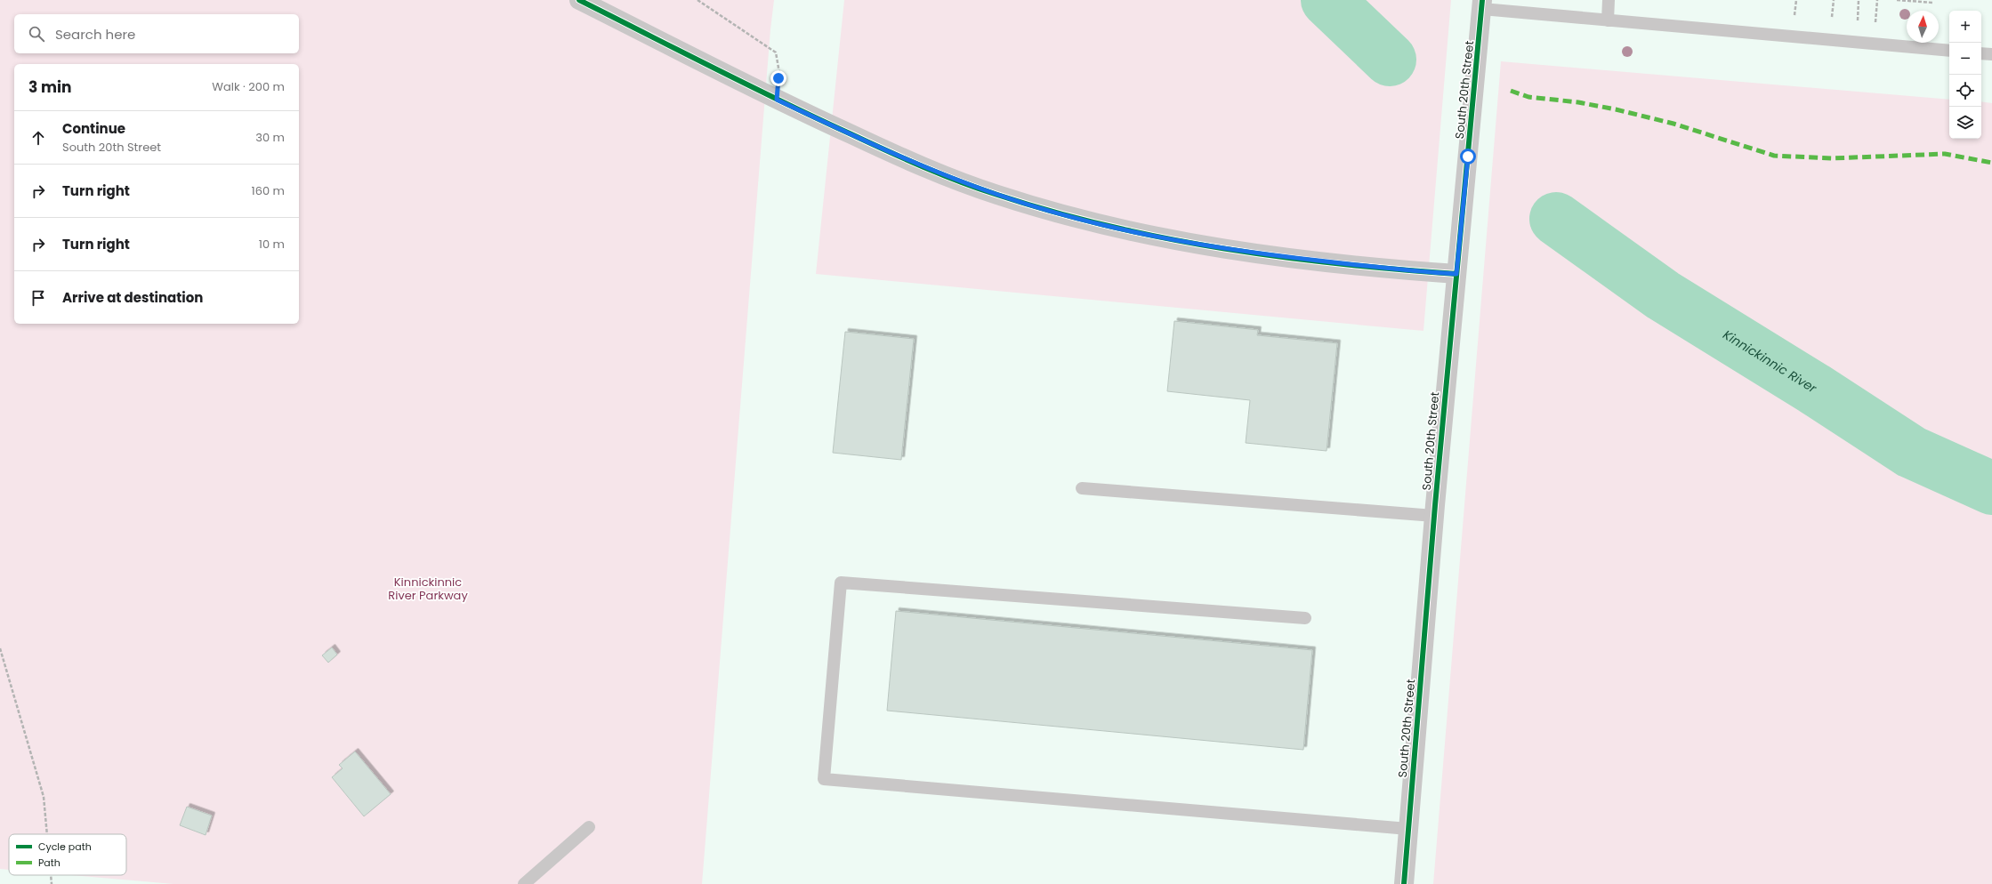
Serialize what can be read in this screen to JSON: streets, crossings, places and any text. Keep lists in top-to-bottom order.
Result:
{
  "streets": {
    "street": ["South 20th Street"]
  },
  "water": ["Kinnickinnic River"],
  "parks": ["Kinnickinnic River Parkway"],
  "legend": ["Cycle path", "Path"],
  "north": "top",
  "page": {
    "map_buttons": ["+", "−"],
    "search": "Search here",
    "heading": ["3 min", "Walk · 200 m"],
    "list": [
      ["Continue", "South 20th Street", "30 m"],
      ["Turn right", "160 m"],
      ["Turn right", "10 m"],
      "Arrive at destination"
    ]
  }
}
